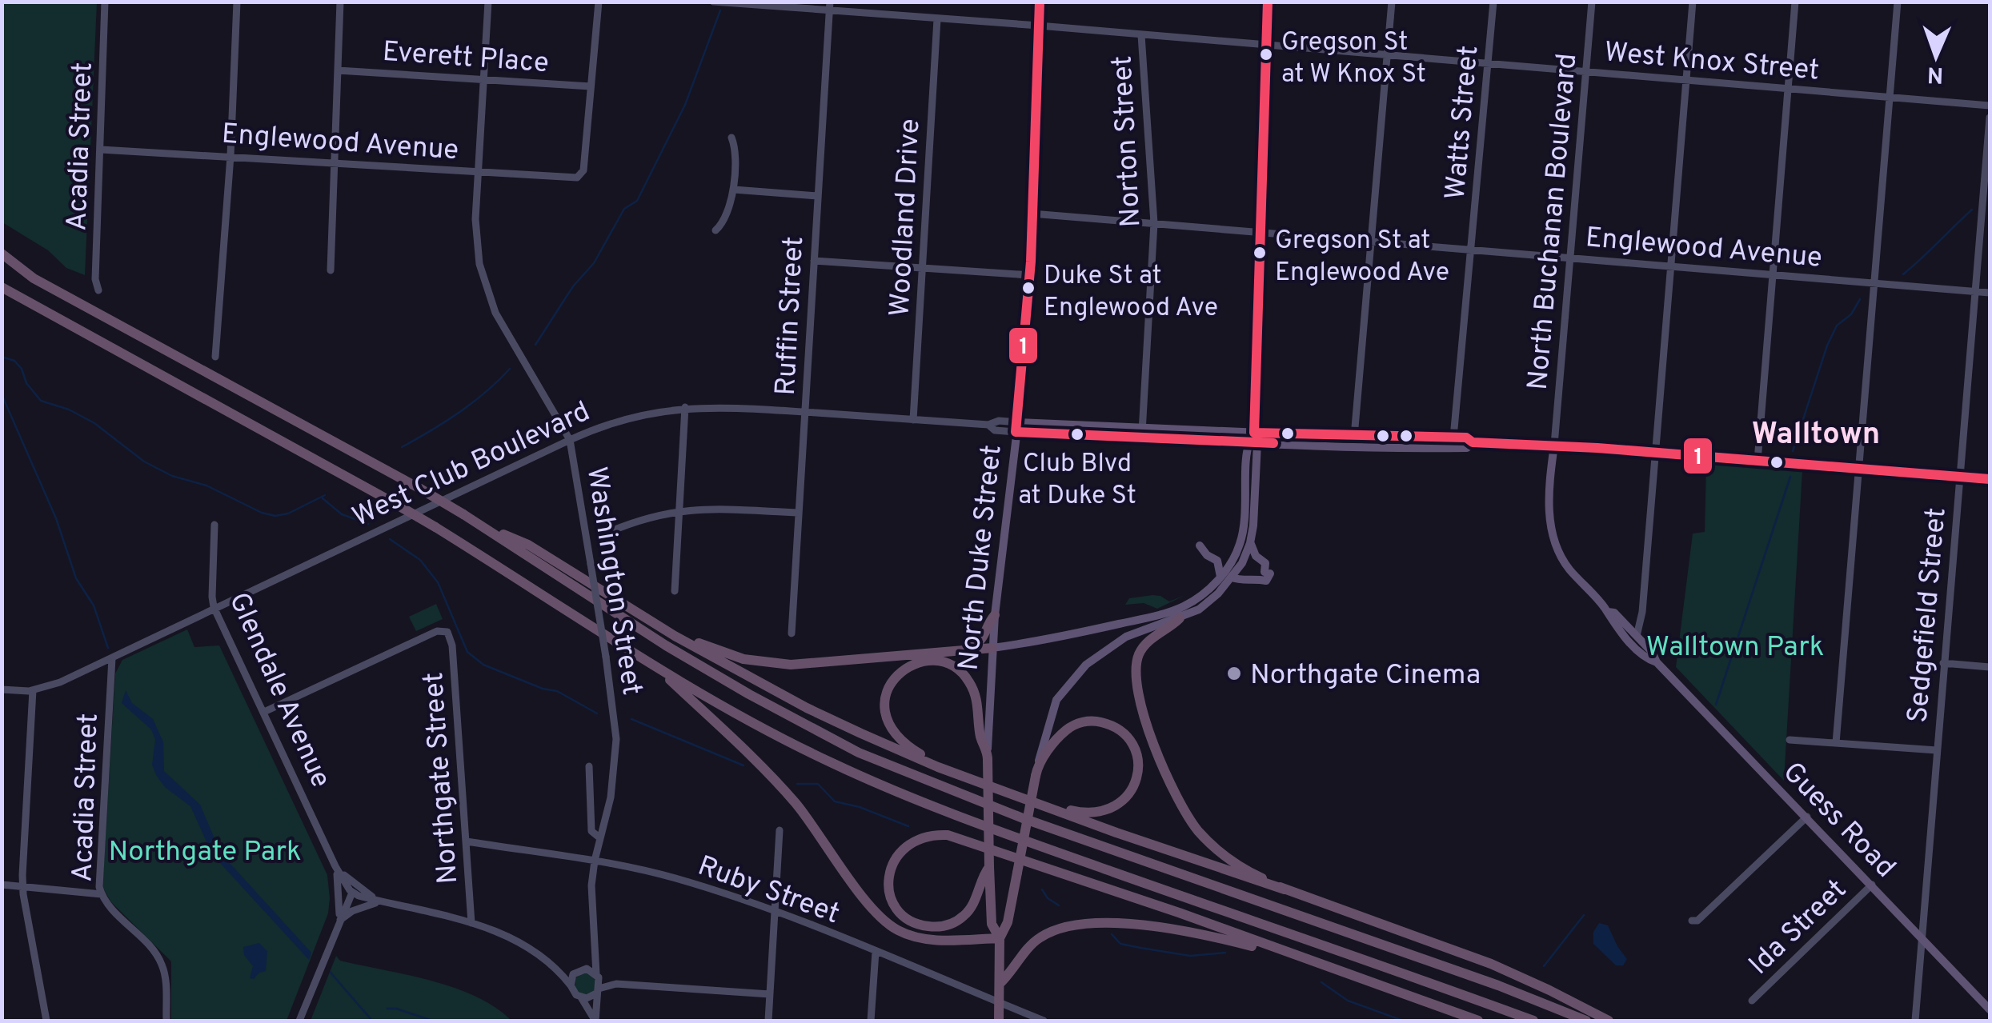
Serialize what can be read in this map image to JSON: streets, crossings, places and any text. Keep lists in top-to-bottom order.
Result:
{
  "streets": {
    "highway": ["North Duke Street"],
    "main road": ["West Club Boulevard", "Guess Road"],
    "street": [
      "Everett Place",
      "West Knox Street",
      "Watts Street",
      "Englewood Avenue",
      "Norton Street",
      "Acadia Street",
      "Woodland Drive",
      "North Buchanan Boulevard",
      "Ruffin Street",
      "Washington Street",
      "Sedgefield Street",
      "Glendale Avenue",
      "Northgate Street",
      "Ruby Street",
      "Ida Street"
    ]
  },
  "crossings": [
    ["Everett Place", "Englewood Avenue"],
    ["Everett Place", "Washington Street"],
    ["West Knox Street", "Watts Street"],
    ["West Knox Street", "Norton Street"],
    ["West Knox Street", "Woodland Drive"],
    ["West Knox Street", "North Buchanan Boulevard"],
    ["West Knox Street", "Ruffin Street"],
    ["West Knox Street", "North Duke Street"],
    ["Watts Street", "Englewood Avenue"],
    ["Watts Street", "West Club Boulevard"],
    ["Englewood Avenue", "Norton Street"],
    ["Englewood Avenue", "Acadia Street"],
    ["Englewood Avenue", "North Buchanan Boulevard"],
    ["Englewood Avenue", "North Duke Street"],
    ["Englewood Avenue", "Washington Street"],
    ["Englewood Avenue", "Sedgefield Street"],
    ["Norton Street", "West Club Boulevard"],
    ["Acadia Street", "West Club Boulevard"],
    ["Woodland Drive", "West Club Boulevard"],
    ["North Buchanan Boulevard", "West Club Boulevard"],
    ["North Buchanan Boulevard", "Guess Road"],
    ["Ruffin Street", "West Club Boulevard"],
    ["West Club Boulevard", "North Duke Street"],
    ["West Club Boulevard", "Washington Street"],
    ["West Club Boulevard", "Sedgefield Street"],
    ["West Club Boulevard", "Glendale Avenue"],
    ["West Club Boulevard", "Guess Road"],
    ["North Duke Street", "Ruby Street"],
    ["Washington Street", "Glendale Avenue"],
    ["Washington Street", "Ruby Street"],
    ["Sedgefield Street", "Guess Road"],
    ["Glendale Avenue", "Northgate Street"],
    ["Northgate Street", "Ruby Street"],
    ["Guess Road", "Ida Street"]
  ],
  "districts": ["Walltown"],
  "parks": ["Walltown Park", "Northgate Park"],
  "places": [
    "Gregson St at W Knox St",
    "Gregson St at Englewood Ave",
    "Duke St at Englewood Ave",
    "Club Blvd at Duke St",
    "Northgate Cinema"
  ],
  "lines": ["transit line 1"],
  "north": "bottom"
}
